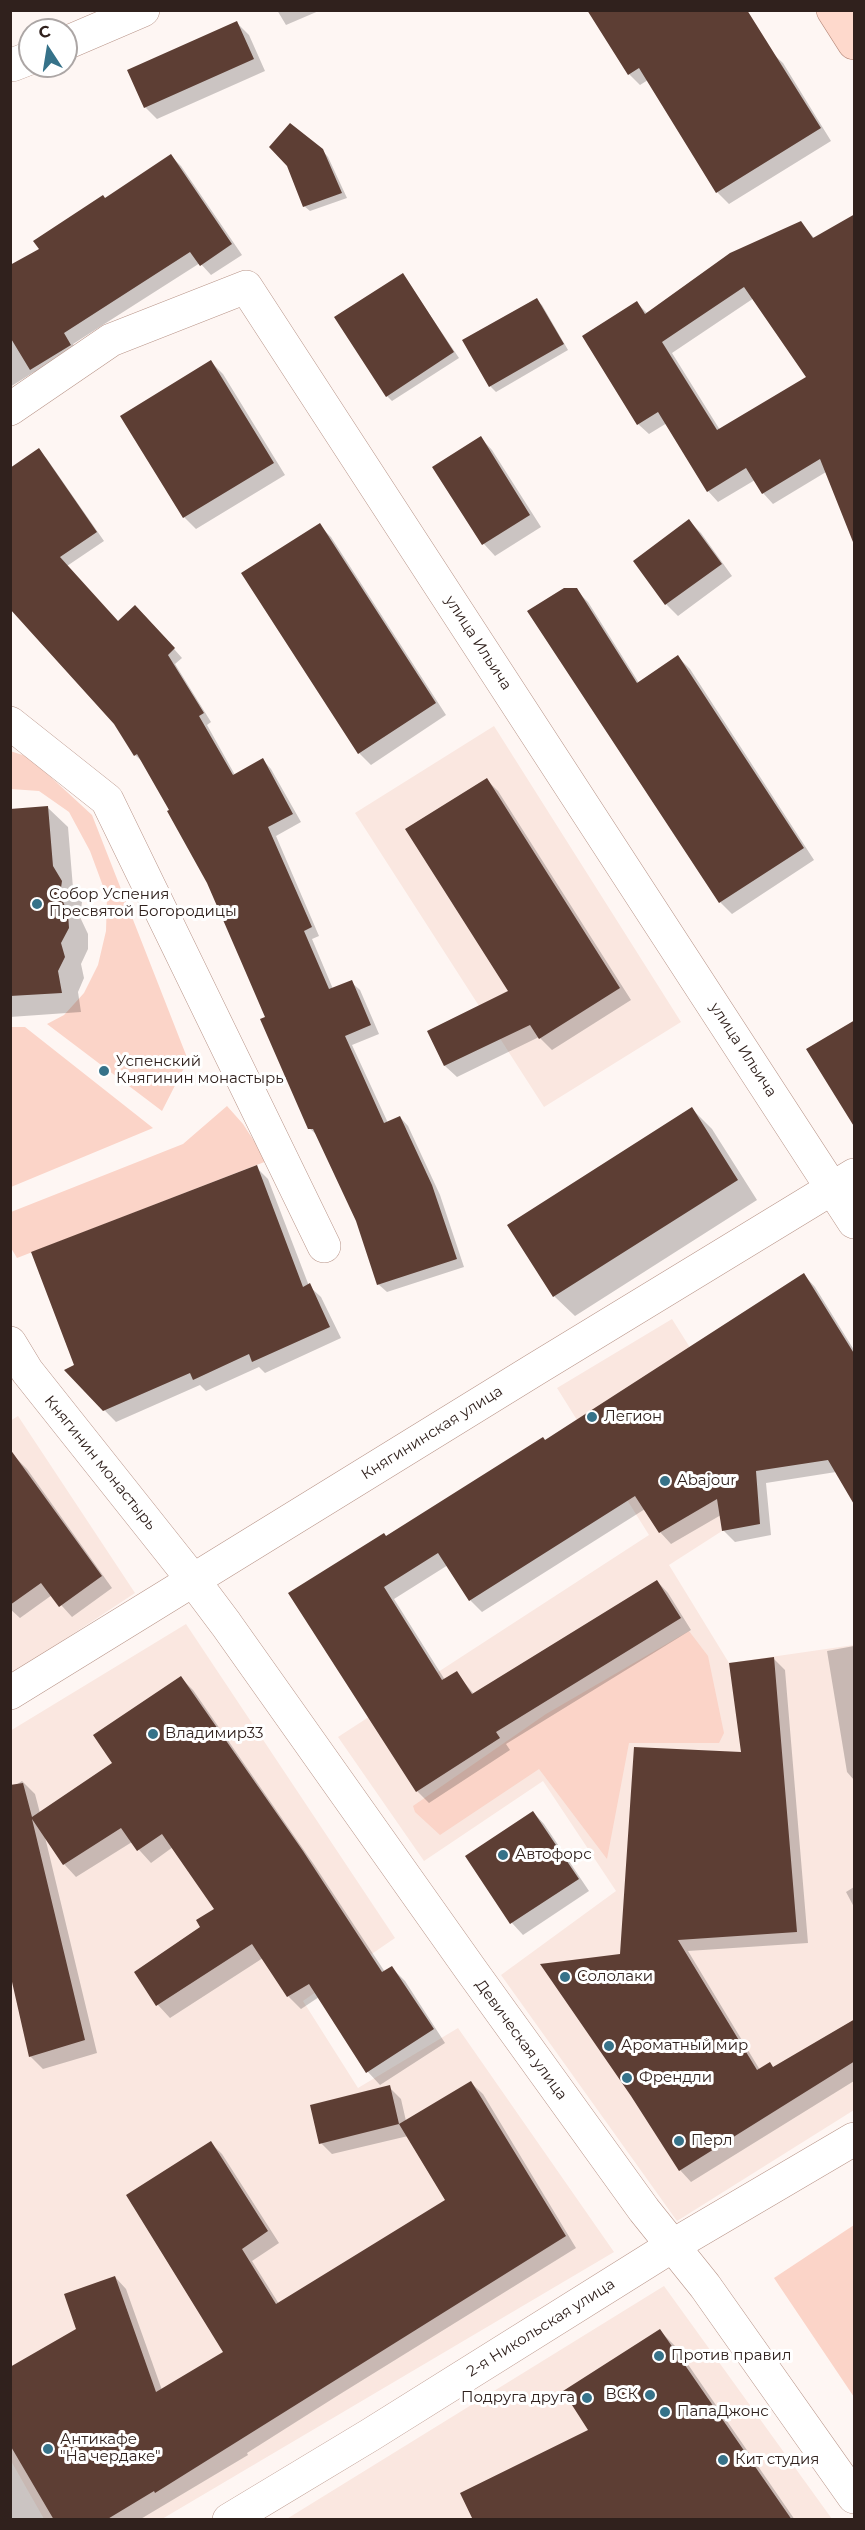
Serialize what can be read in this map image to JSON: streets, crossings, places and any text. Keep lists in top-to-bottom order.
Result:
{
  "streets": {
    "street": [
      "улица Ильича",
      "Княгининская улица",
      "Княгинин монастырь",
      "Девическая улица",
      "2-я Никольская улица"
    ]
  },
  "crossings": [
    ["улица Ильича", "Княгининская улица"],
    ["Княгининская улица", "Княгинин монастырь"],
    ["Княгининская улица", "Девическая улица"],
    ["Княгинин монастырь", "Девическая улица"],
    ["Девическая улица", "2-я Никольская улица"]
  ],
  "places": [
    "Собор Успения Пресвятой Богородицы",
    "Успенский Княгинин монастырь",
    "Легион",
    "Abajour",
    "Владимир33",
    "Автофорс",
    "Сололаки",
    "Ароматный мир",
    "Френдли",
    "Перл",
    "Против правил",
    "ВСК",
    "Подруга друга",
    "ПапаДжонс",
    "Антикафе \"На чердаке\"",
    "Кит студия"
  ],
  "north": "top"
}
